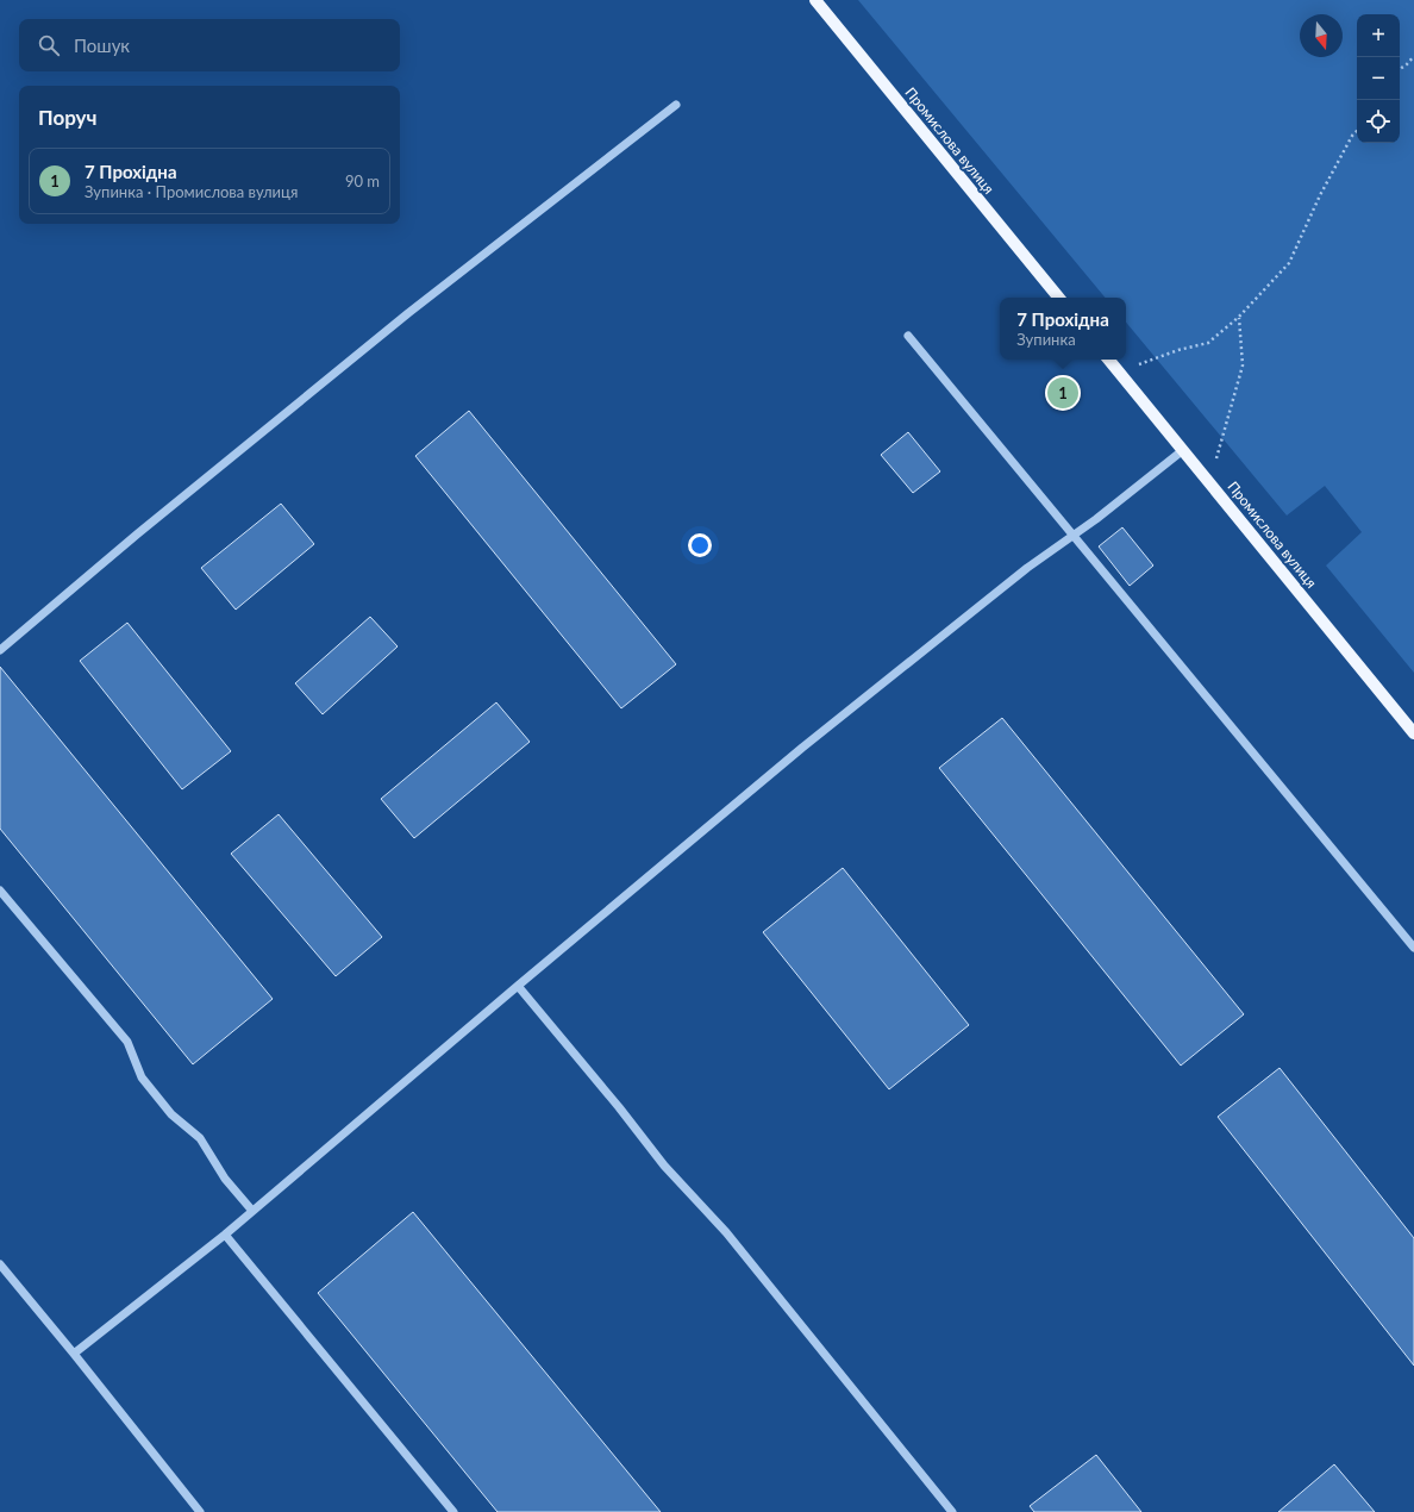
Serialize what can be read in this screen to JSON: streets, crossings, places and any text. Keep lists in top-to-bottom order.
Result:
{
  "streets": {
    "main road": ["Промислова вулиця"]
  },
  "north": "bottom",
  "page": {
    "map_buttons": ["+", "−"],
    "search": "Пошук",
    "heading": "Поруч",
    "list": [
      {
        "mark": "1",
        "name": "7 Прохідна",
        "note": "Зупинка · Промислова вулиця",
        "value": "90 m"
      }
    ],
    "popup": ["7 Прохідна", "Зупинка"],
    "pins": "1"
  }
}
